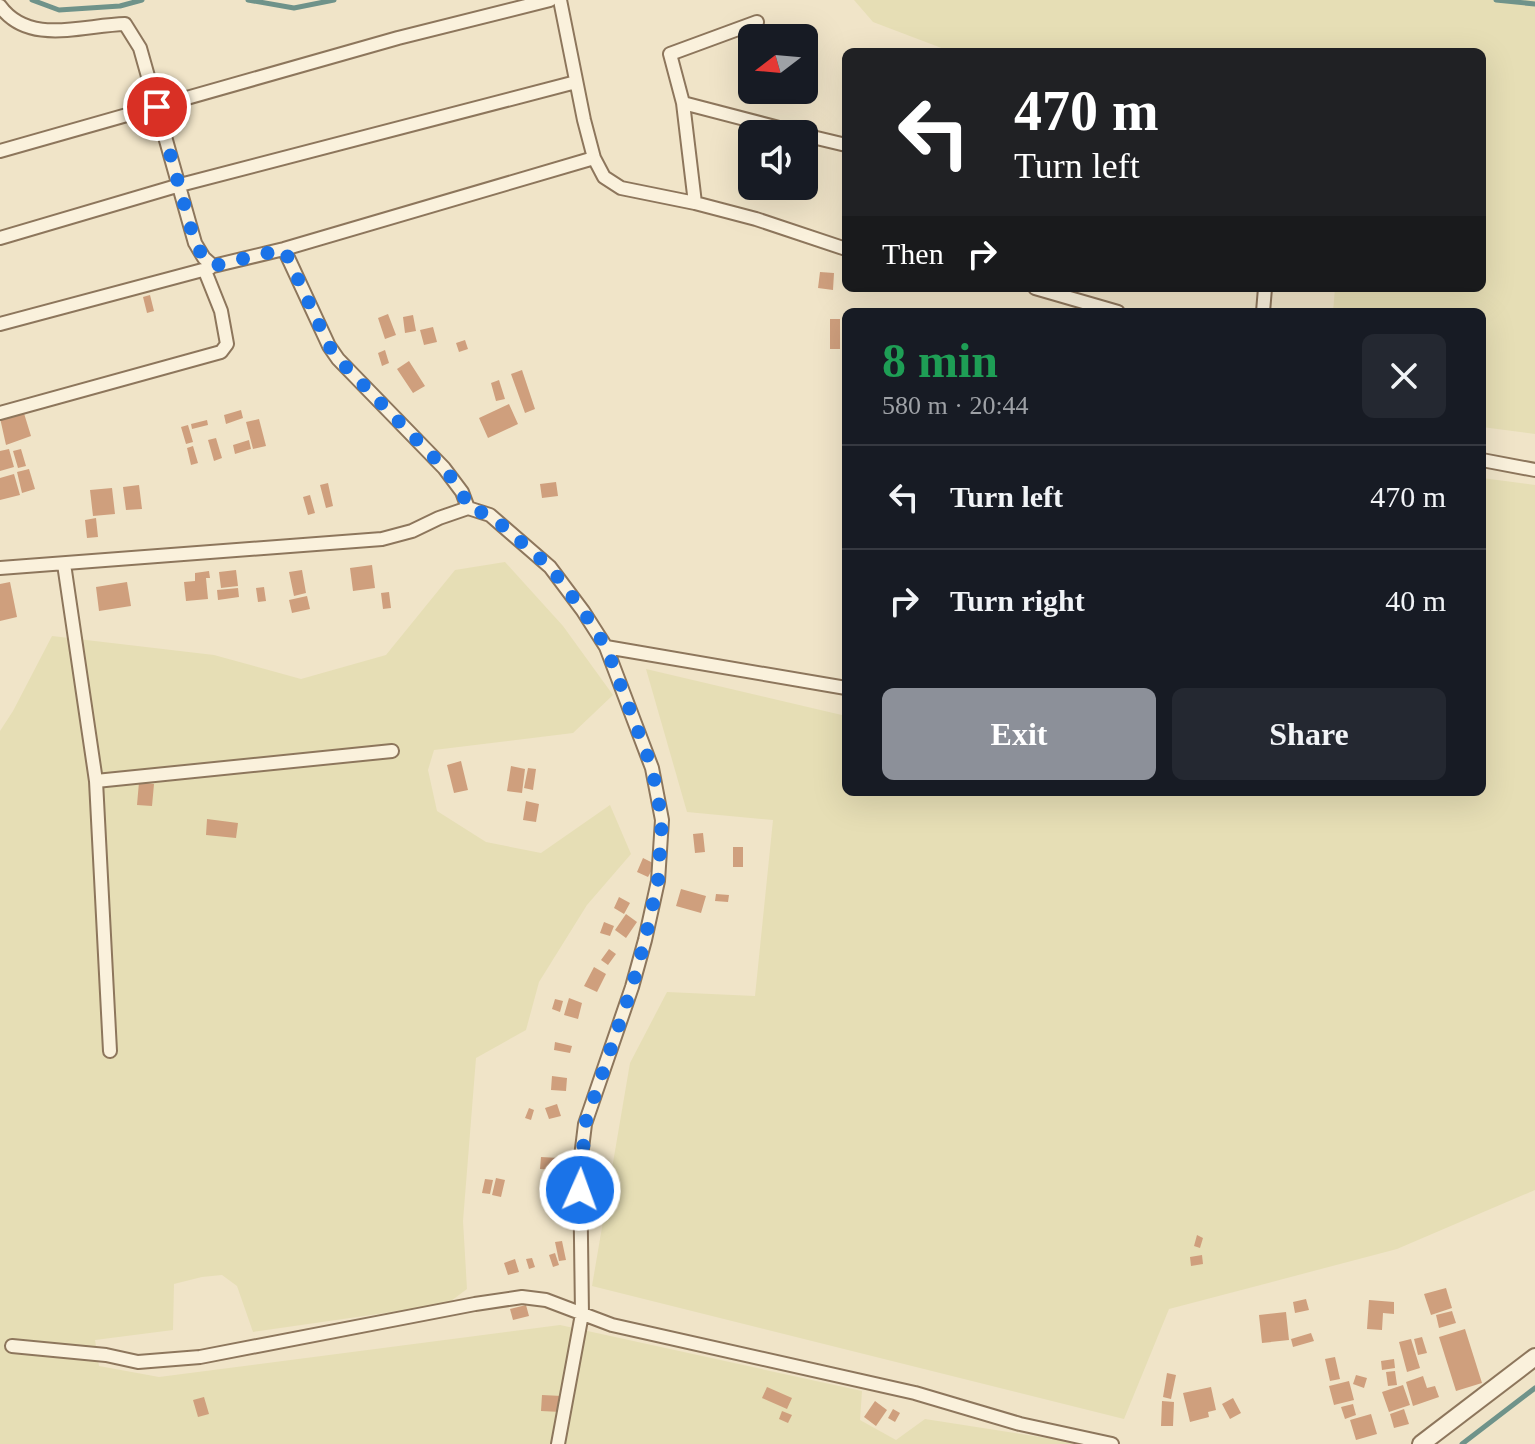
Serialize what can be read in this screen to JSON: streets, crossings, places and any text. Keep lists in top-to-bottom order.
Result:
{
  "north": "left",
  "page": {
    "turn": ["470 m", "Turn left"],
    "then": "Then",
    "heading": ["8 min", "580 m · 20:44"],
    "list": [
      {
        "name": "Turn left",
        "value": "470 m"
      },
      {
        "name": "Turn right",
        "value": "40 m"
      }
    ],
    "buttons": ["Exit", "Share"]
  }
}
